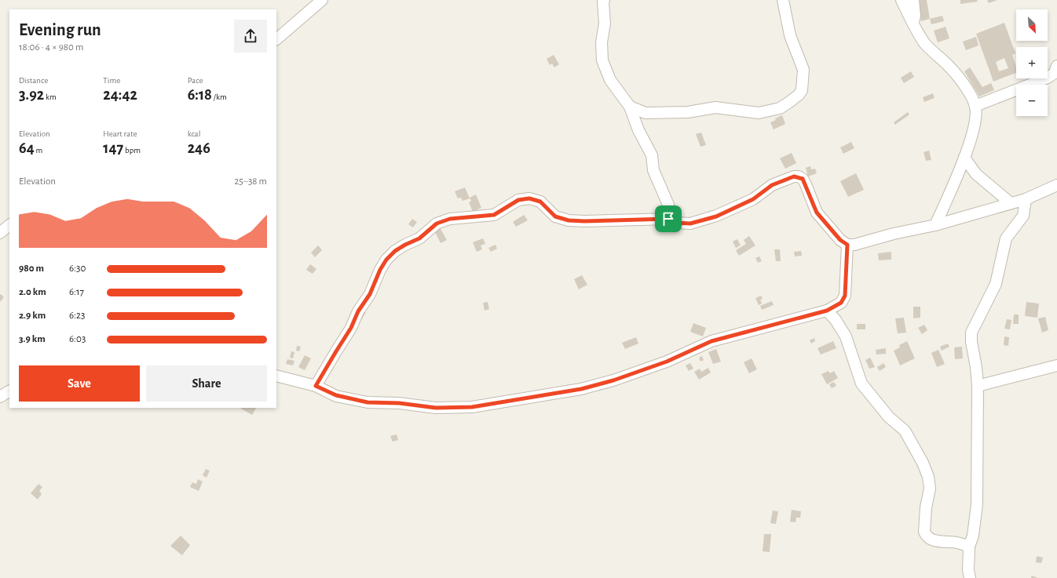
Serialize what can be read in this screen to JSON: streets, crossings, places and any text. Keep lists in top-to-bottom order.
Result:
{
  "north": "bottom right",
  "page": {
    "map_buttons": ["+", "−"],
    "heading": ["Evening run", "18:06 · 4 × 980 m"],
    "stats": [
      ["Distance", "3.92 km"],
      ["Time", "24:42"],
      ["Pace", "6:18 /km"],
      ["Elevation", "64 m"],
      ["Heart rate", "147 bpm"],
      ["kcal", "246"]
    ],
    "chart": ["Elevation", "25–38 m"],
    "list": [
      {
        "name": "980 m",
        "note": "6:30"
      },
      {
        "name": "2.0 km",
        "note": "6:17"
      },
      {
        "name": "2.9 km",
        "note": "6:23"
      },
      {
        "name": "3.9 km",
        "note": "6:03"
      }
    ],
    "buttons": ["Save", "Share"]
  }
}
